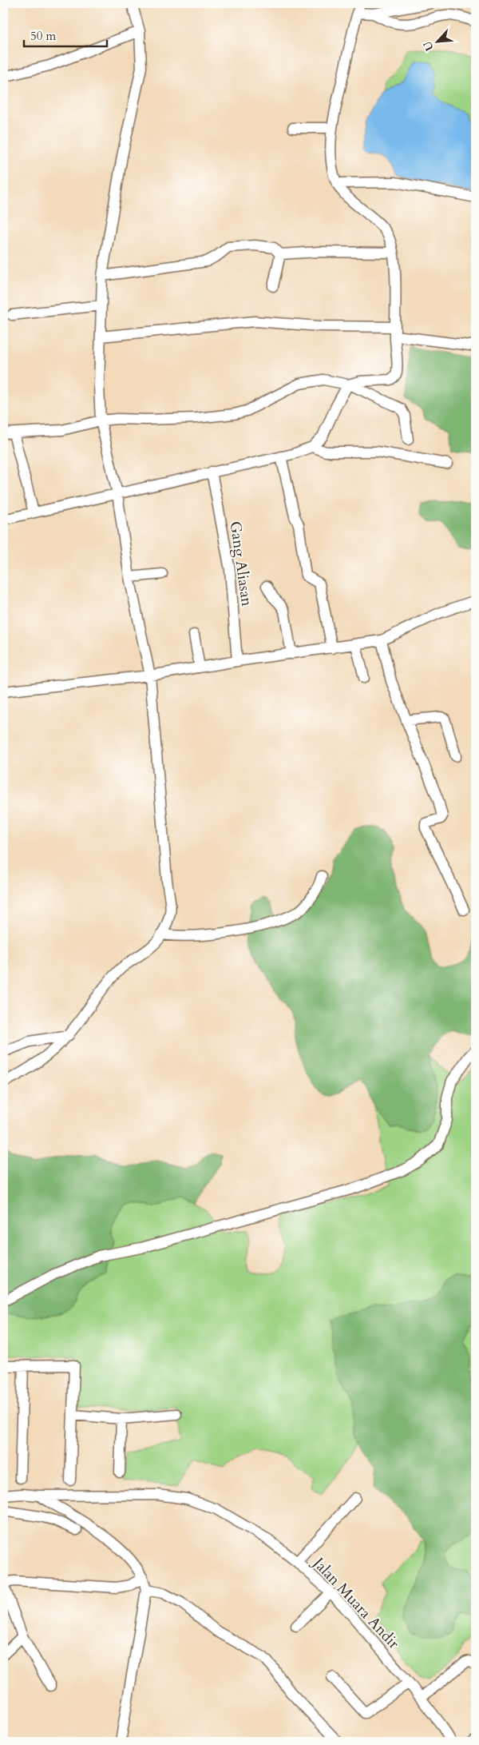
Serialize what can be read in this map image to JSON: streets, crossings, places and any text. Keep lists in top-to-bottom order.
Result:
{
  "streets": {
    "street": ["Gang Aliasan", "Jalan Muara Andir"]
  },
  "scale_bar": "50 m",
  "north": "bottom left"
}
